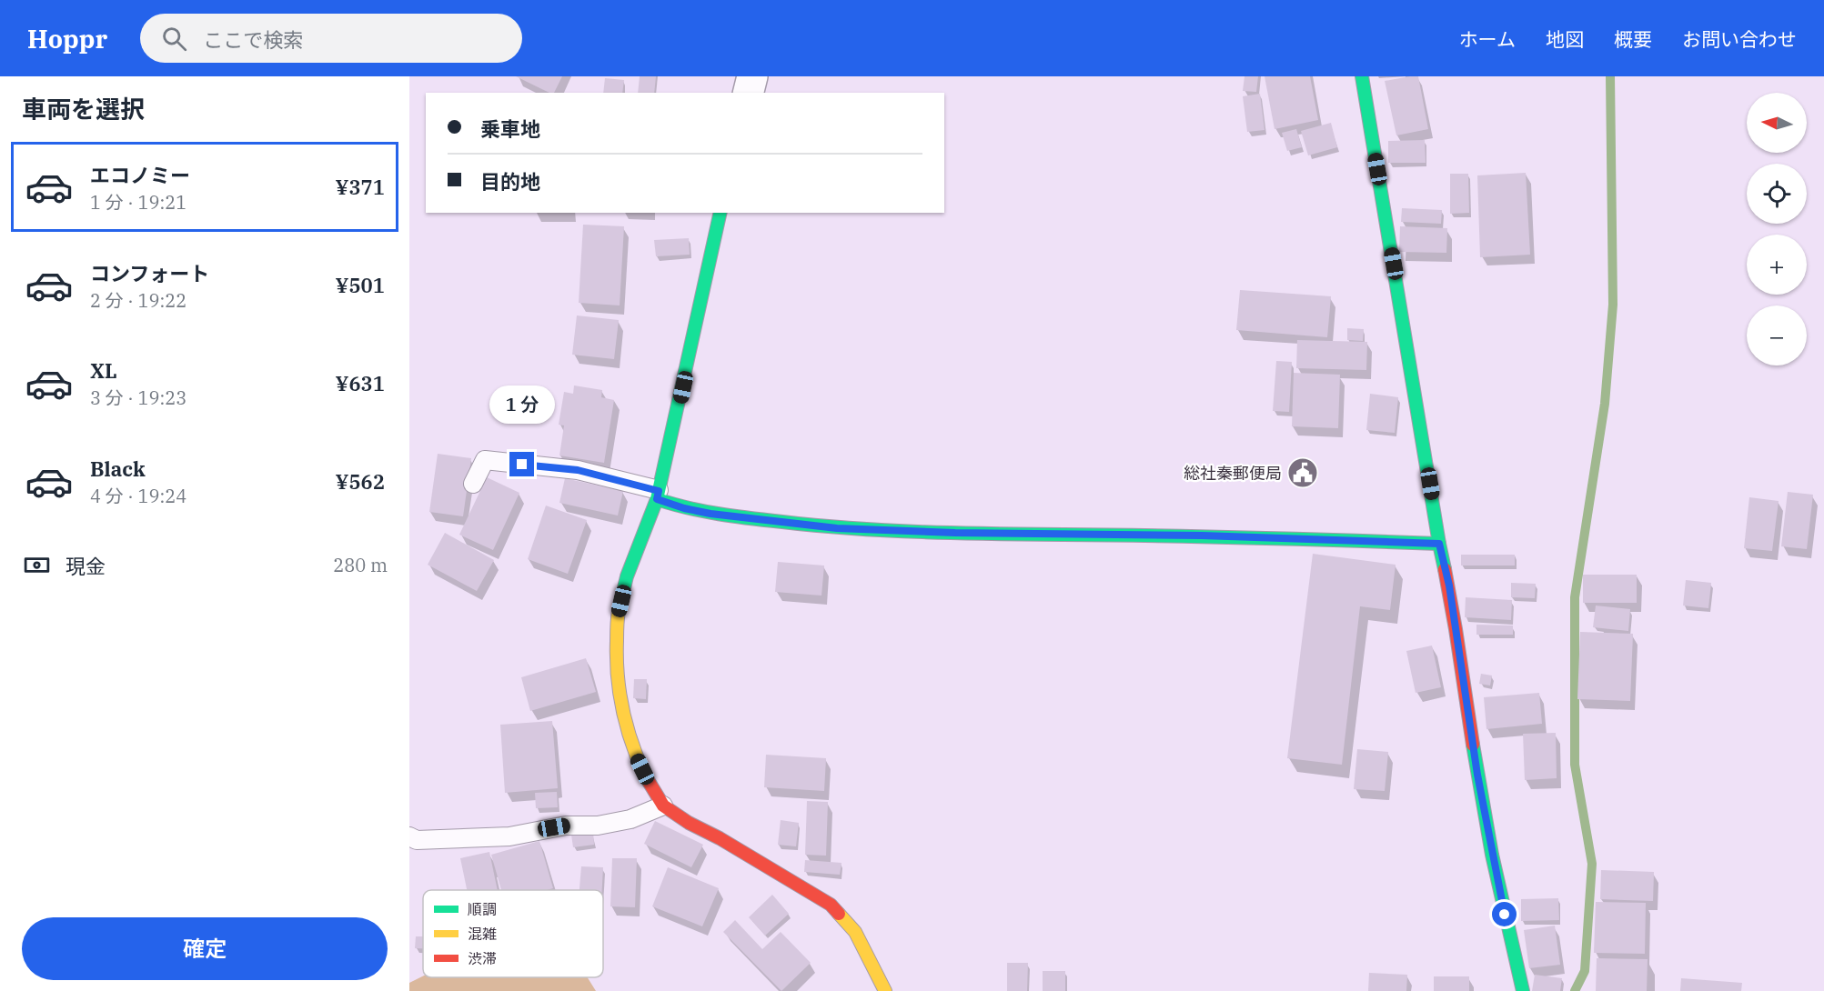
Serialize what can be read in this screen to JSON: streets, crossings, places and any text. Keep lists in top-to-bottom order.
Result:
{
  "places": {
    "public building": ["総社秦郵便局"]
  },
  "legend": ["順調", "混雑", "渋滞"],
  "north": "left",
  "page": {
    "header": "Hoppr",
    "search": "ここで検索",
    "nav": [
      "ホーム",
      "地図",
      "概要",
      "お問い合わせ"
    ],
    "heading": "車両を選択",
    "map_buttons": ["+", "−"],
    "banner": ["乗車地", "目的地"],
    "list": [
      {
        "name": "エコノミー",
        "note": "1 分 · 19:21",
        "value": "¥371"
      },
      {
        "name": "コンフォート",
        "note": "2 分 · 19:22",
        "value": "¥501"
      },
      {
        "name": "XL",
        "note": "3 分 · 19:23",
        "value": "¥631"
      },
      {
        "name": "Black",
        "note": "4 分 · 19:24",
        "value": "¥562"
      }
    ],
    "bubble": "1 分",
    "pay": ["現金", "280 m"],
    "buttons": "確定"
  }
}
